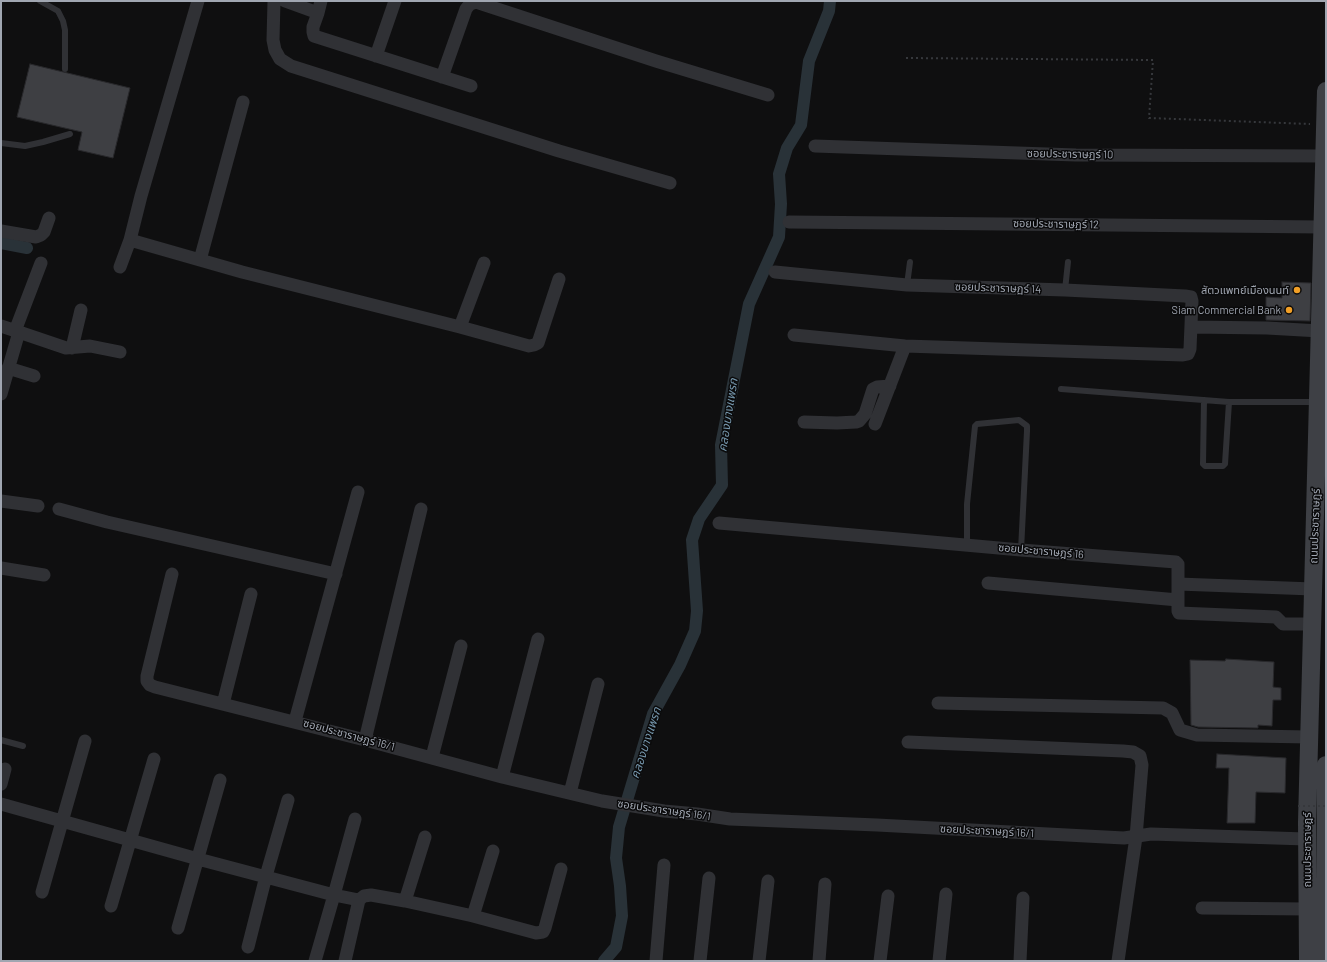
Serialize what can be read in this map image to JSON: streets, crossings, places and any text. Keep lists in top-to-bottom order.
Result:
{
  "streets": {
    "main road": ["ถนนประชาราษฎร์"],
    "street": [
      "ซอยประชาราษฏร์ 10",
      "ซอยประชาราษฏร์ 12",
      "ซอยประชาราษฏร์ 14",
      "ซอยประชาราษฎร์ 16",
      "ซอยประชาราษฎร์ 16/1"
    ]
  },
  "crossings": [
    ["ซอยประชาราษฏร์ 10", "ถนนประชาราษฎร์"],
    ["ซอยประชาราษฏร์ 12", "ถนนประชาราษฎร์"],
    ["ถนนประชาราษฎร์", "ซอยประชาราษฎร์ 16"],
    ["ถนนประชาราษฎร์", "ซอยประชาราษฎร์ 16/1"]
  ],
  "water": ["คลองบางแพรก"],
  "places": ["สัตวแพทย์เมืองนนท์", "Siam Commercial Bank"]
}
